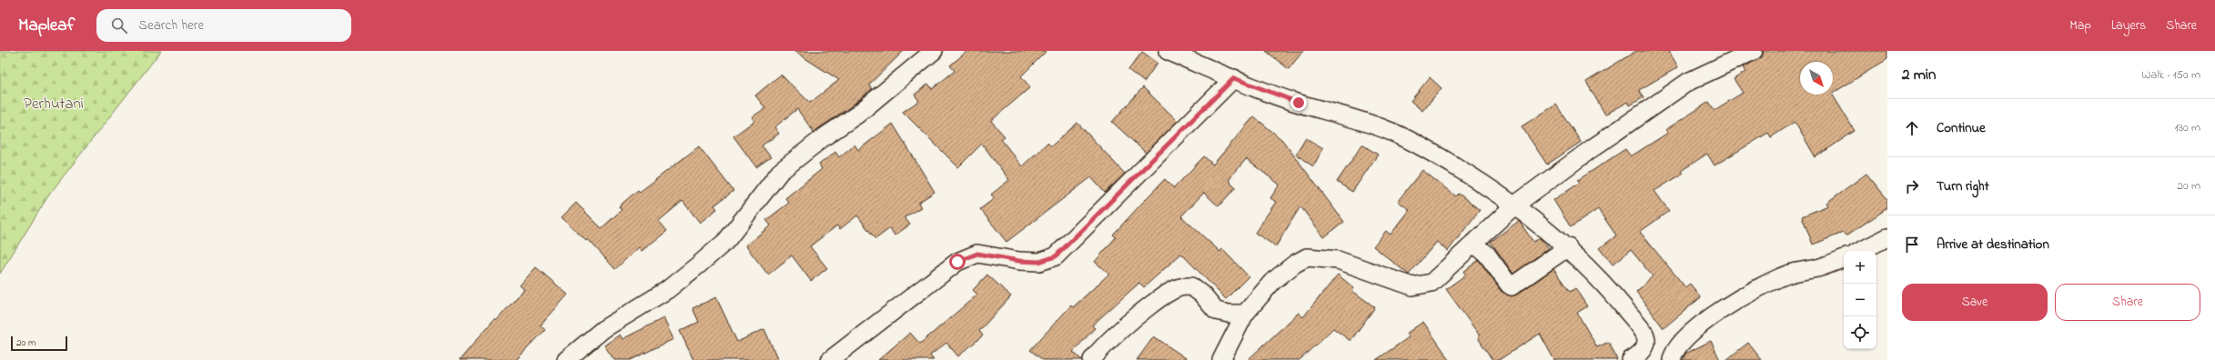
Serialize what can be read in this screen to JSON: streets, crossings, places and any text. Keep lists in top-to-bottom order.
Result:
{
  "parks": ["Perhutani"],
  "scale_bar": "20 m",
  "north": "bottom right",
  "page": {
    "header": "Mapleaf",
    "search": "Search here",
    "nav": ["Map", "Layers", "Share"],
    "heading": ["2 min", "Walk · 150 m"],
    "list": [
      ["Continue", "130 m"],
      ["Turn right", "20 m"],
      "Arrive at destination"
    ],
    "map_buttons": ["+", "−"],
    "buttons": ["Save", "Share"],
    "scale": "20 m"
  }
}
